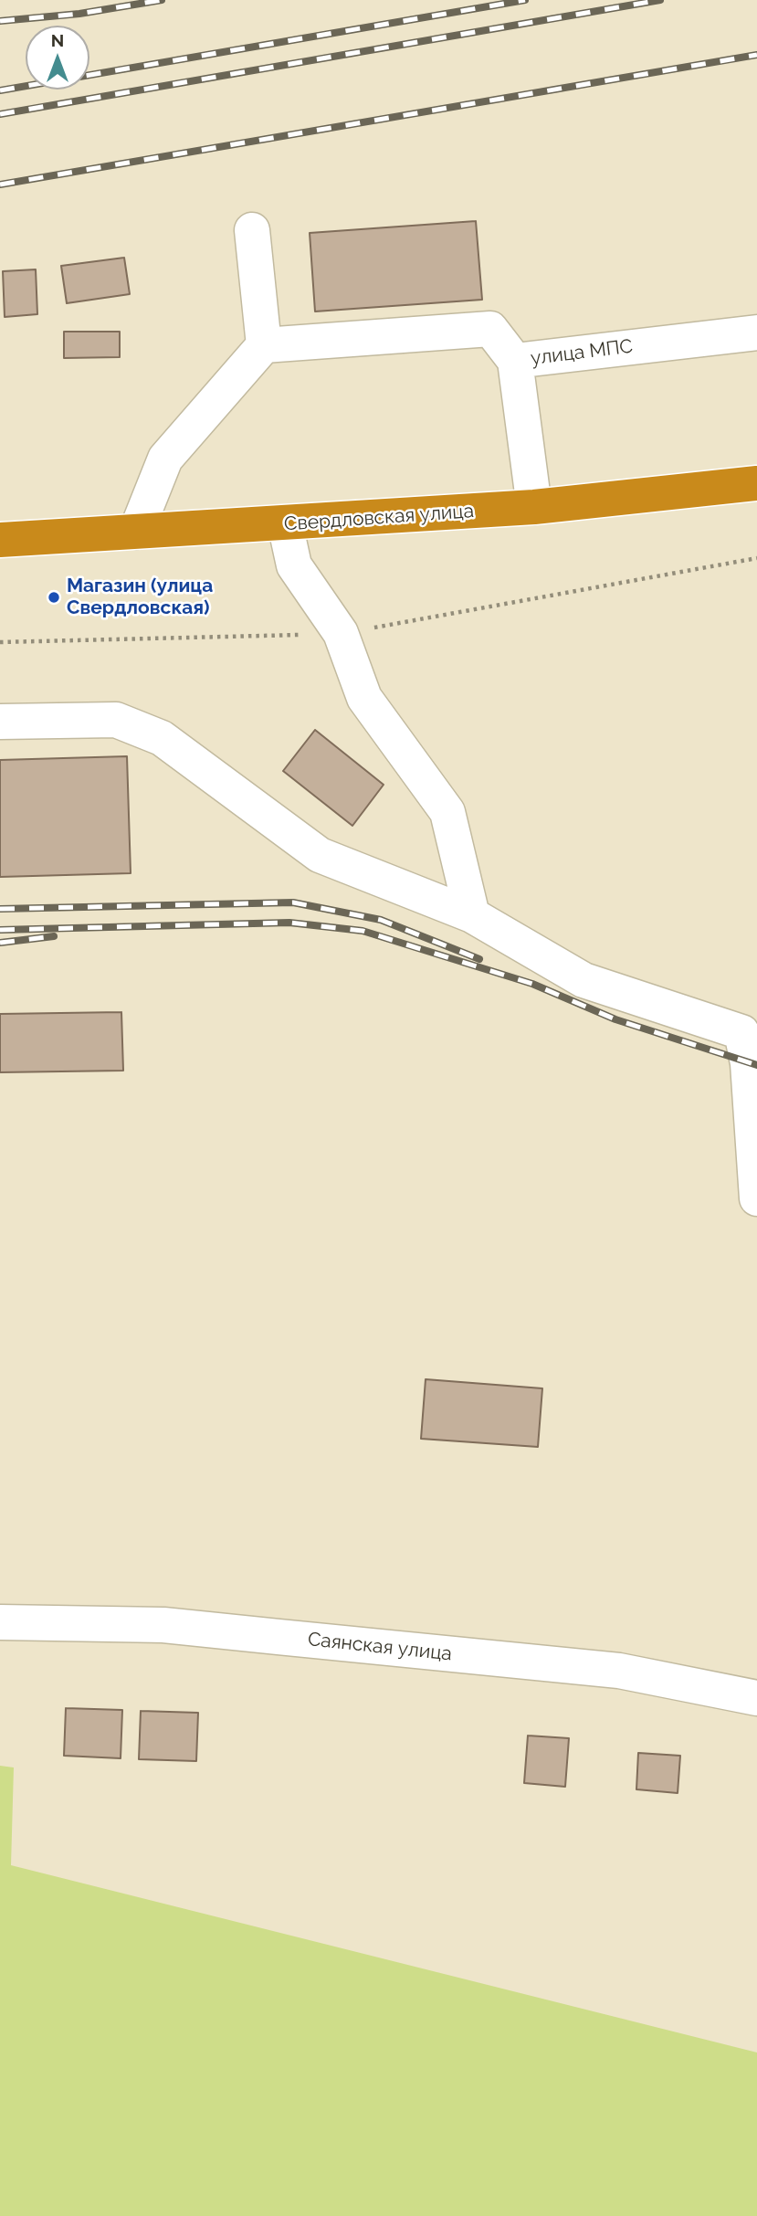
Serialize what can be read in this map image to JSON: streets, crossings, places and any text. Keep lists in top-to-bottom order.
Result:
{
  "streets": {
    "highway": ["Свердловская улица"],
    "street": ["улица МПС", "Саянская улица"]
  },
  "crossings": [
    ["улица МПС", "Свердловская улица"]
  ],
  "places": ["Магазин (улица Свердловская)"],
  "north": "top"
}
